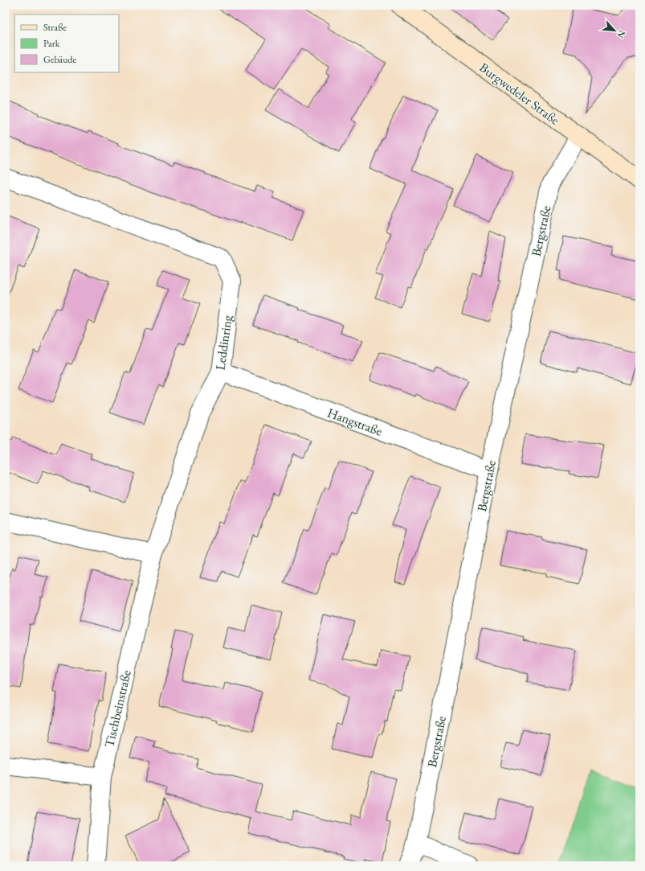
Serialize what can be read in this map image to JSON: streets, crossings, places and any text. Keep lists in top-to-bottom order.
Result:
{
  "streets": {
    "main road": ["Burgwedeler Straße"],
    "street": [
      "Bergstraße",
      "Leddinring",
      "Hangstraße",
      "Tischbeinstraße"
    ]
  },
  "crossings": [
    ["Burgwedeler Straße", "Bergstraße"],
    ["Bergstraße", "Hangstraße"],
    ["Leddinring", "Hangstraße"],
    ["Leddinring", "Tischbeinstraße"]
  ],
  "legend": ["Straße", "Park", "Gebäude"],
  "north": "bottom right"
}
